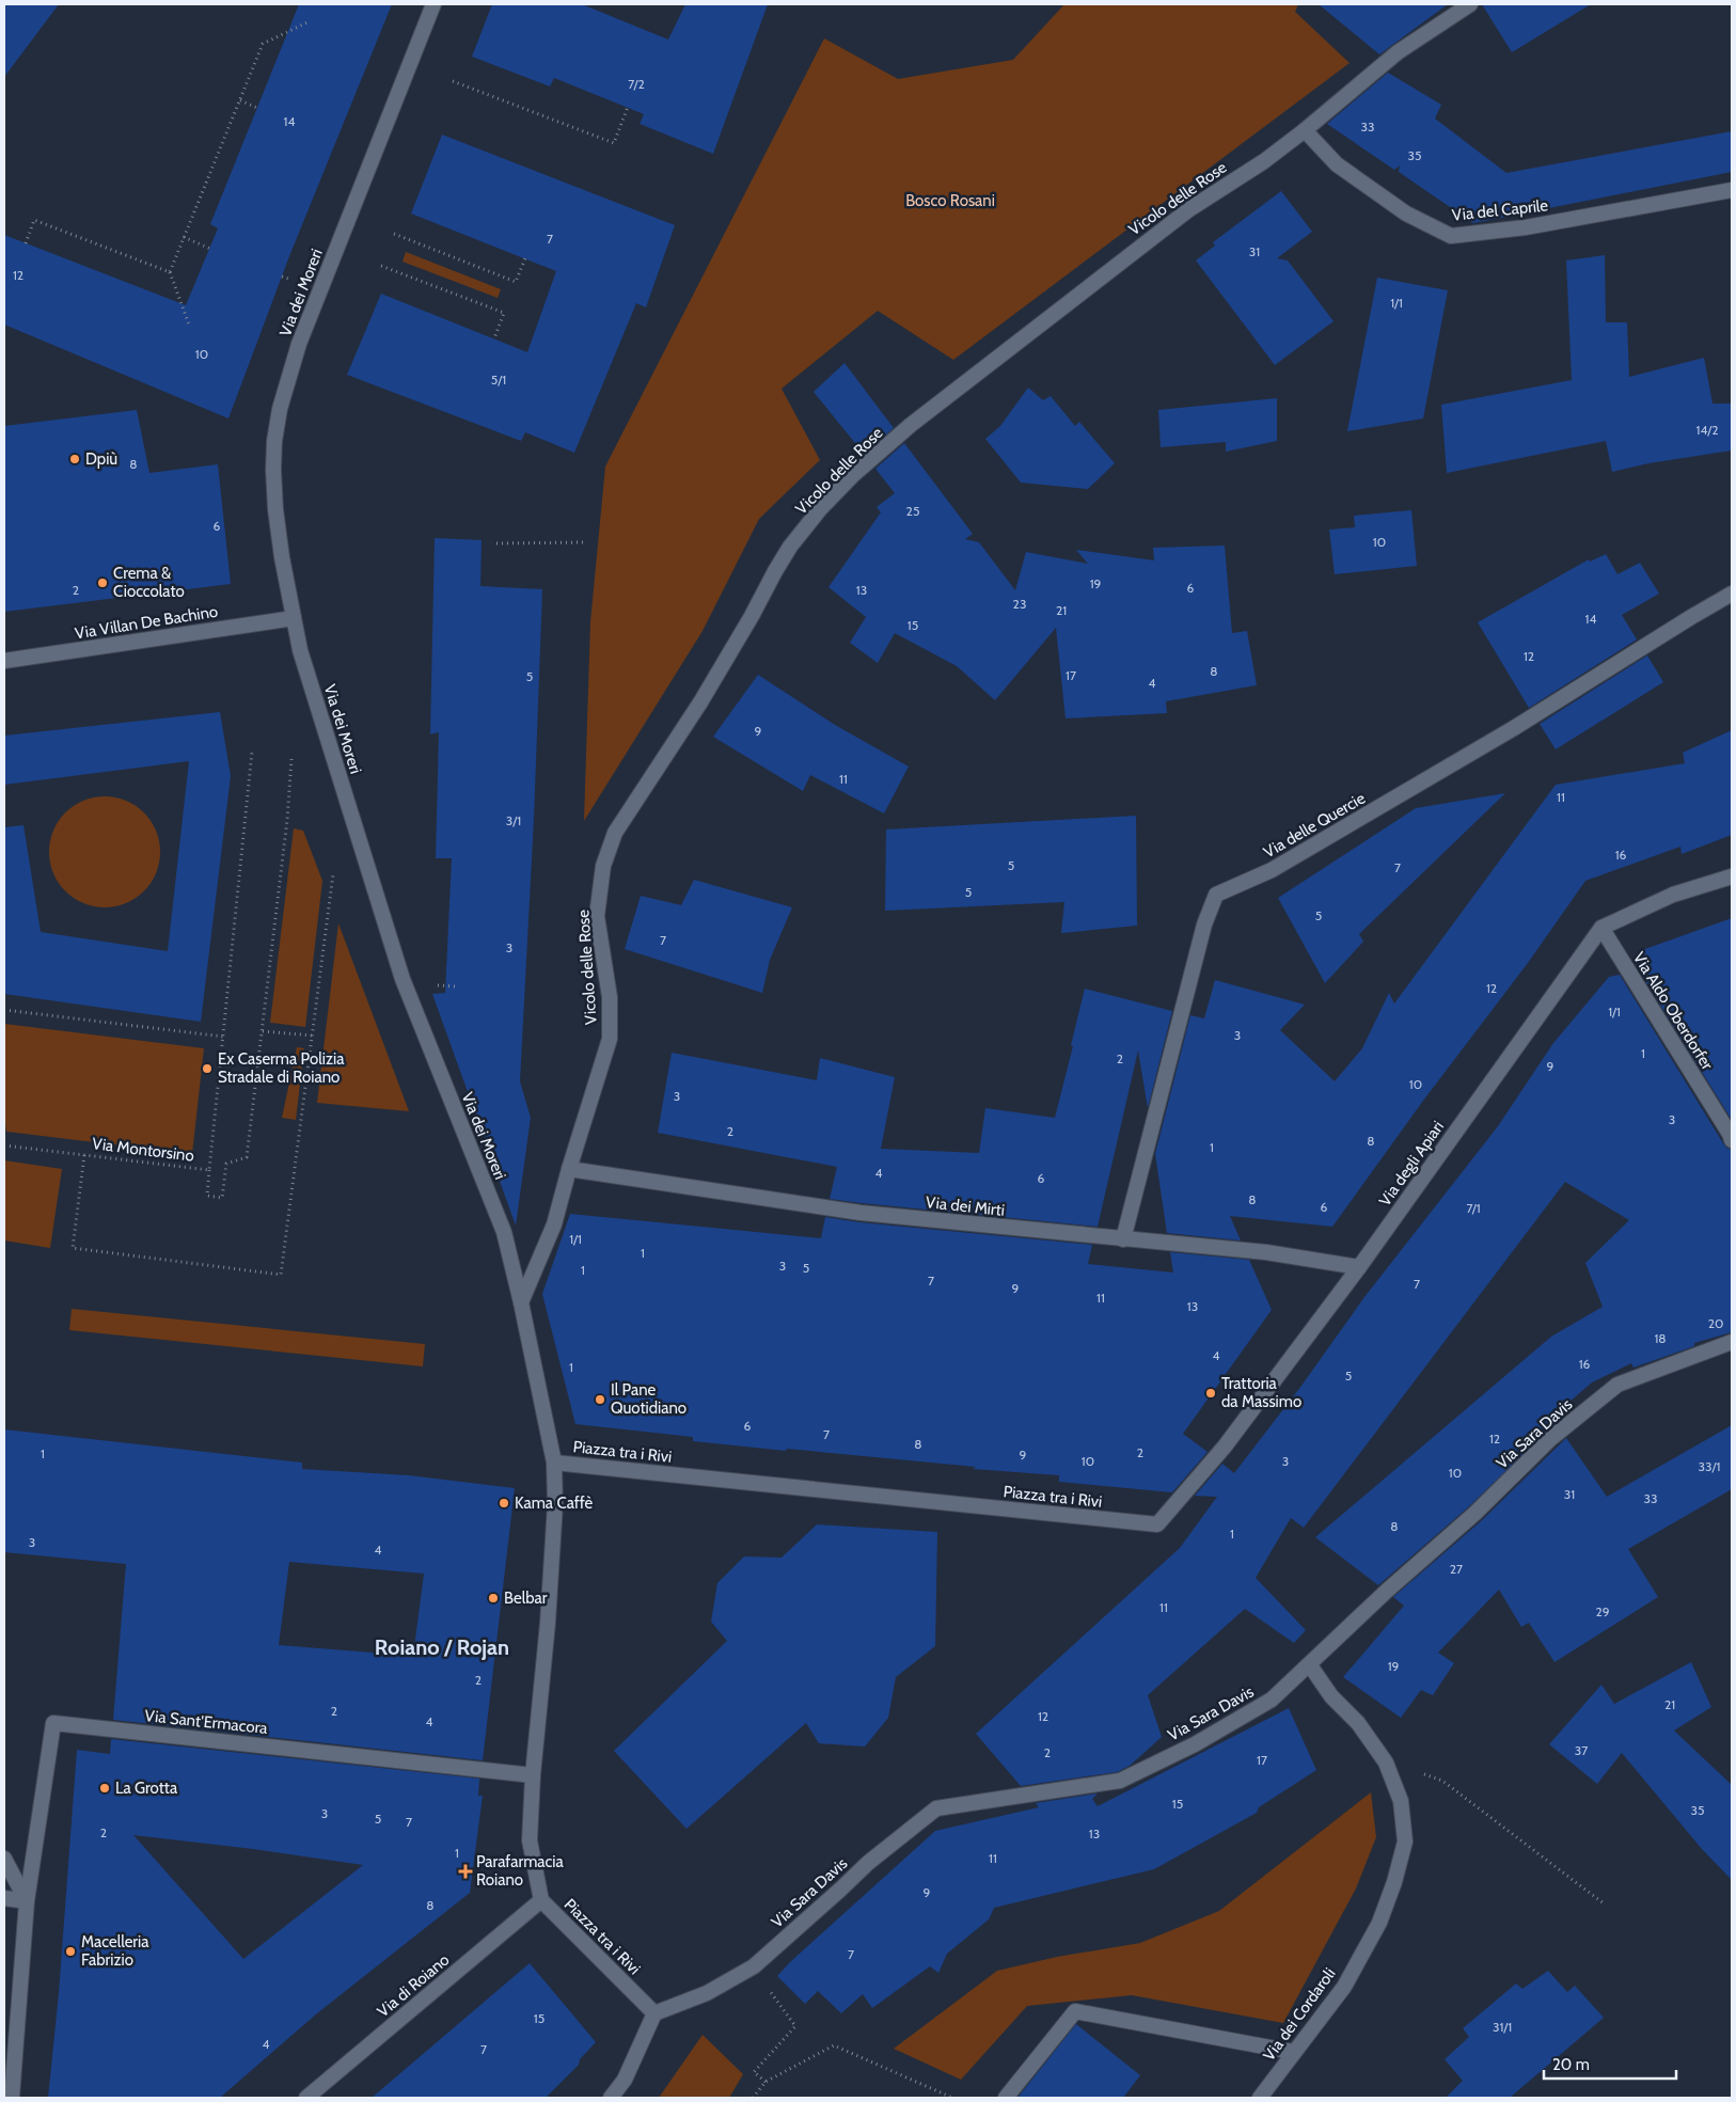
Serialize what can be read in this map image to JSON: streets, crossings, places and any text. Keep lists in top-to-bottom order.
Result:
{
  "streets": {
    "street": [
      "Vicolo delle Rose",
      "Via del Caprile",
      "Via dei Moreri",
      "Via Villan De Bachino",
      "Via delle Quercie",
      "Via Aldo Oberdorfer",
      "Via degli Apiari",
      "Via dei Mirti",
      "Via Sara Davis",
      "Piazza tra i Rivi",
      "Via Sant'Ermacora",
      "Via di Roiano",
      "Via dei Cordaroli"
    ],
    "path": ["Via Montorsino"]
  },
  "crossings": [
    ["Vicolo delle Rose", "Via del Caprile"],
    ["Vicolo delle Rose", "Via dei Moreri"],
    ["Vicolo delle Rose", "Via dei Mirti"],
    ["Via dei Moreri", "Via Villan De Bachino"],
    ["Via dei Moreri", "Piazza tra i Rivi"],
    ["Via delle Quercie", "Via dei Mirti"],
    ["Via Aldo Oberdorfer", "Via degli Apiari"],
    ["Via degli Apiari", "Via dei Mirti"],
    ["Via degli Apiari", "Piazza tra i Rivi"],
    ["Via Sara Davis", "Piazza tra i Rivi"],
    ["Via Sara Davis", "Via dei Cordaroli"],
    ["Piazza tra i Rivi", "Via Sant'Ermacora"],
    ["Piazza tra i Rivi", "Via di Roiano"]
  ],
  "districts": ["Roiano / Rojan"],
  "parks": ["Bosco Rosani"],
  "places": {
    "other": [
      "Dpiù",
      "Crema & Cioccolato",
      "Ex Caserma Polizia Stradale di Roiano",
      "Trattoria da Massimo",
      "Il Pane Quotidiano",
      "Kama Caffè",
      "Belbar",
      "La Grotta",
      "Macelleria Fabrizio"
    ],
    "health": ["Parafarmacia Roiano"]
  },
  "house_numbers": [
    "7/2",
    "14",
    "33",
    "35",
    "7",
    "31",
    "12",
    "1/1",
    "10",
    "5/1",
    "14/2",
    "8",
    "25",
    "6",
    "10",
    "19",
    "6",
    "2",
    "13",
    "23",
    "21",
    "14",
    "15",
    "12",
    "8",
    "17",
    "5",
    "4",
    "9",
    "11",
    "11",
    "3/1",
    "16",
    "5",
    "7",
    "5",
    "5",
    "7",
    "3",
    "12",
    "1/1",
    "3",
    "1",
    "2",
    "9",
    "10",
    "3",
    "3",
    "2",
    "8",
    "1",
    "4",
    "6",
    "8",
    "6",
    "7/1",
    "1/1",
    "1",
    "3",
    "5",
    "1",
    "7",
    "7",
    "9",
    "11",
    "13",
    "20",
    "18",
    "4",
    "16",
    "1",
    "5",
    "6",
    "7",
    "12",
    "8",
    "2",
    "1",
    "9",
    "10",
    "3",
    "33/1",
    "10",
    "31",
    "33",
    "8",
    "1",
    "3",
    "4",
    "27",
    "11",
    "29",
    "19",
    "2",
    "21",
    "2",
    "12",
    "4",
    "37",
    "2",
    "17",
    "15",
    "35",
    "3",
    "5",
    "7",
    "2",
    "13",
    "1",
    "11",
    "9",
    "8",
    "7",
    "15",
    "31/1",
    "4",
    "7"
  ],
  "scale_bar": "20 m"
}
